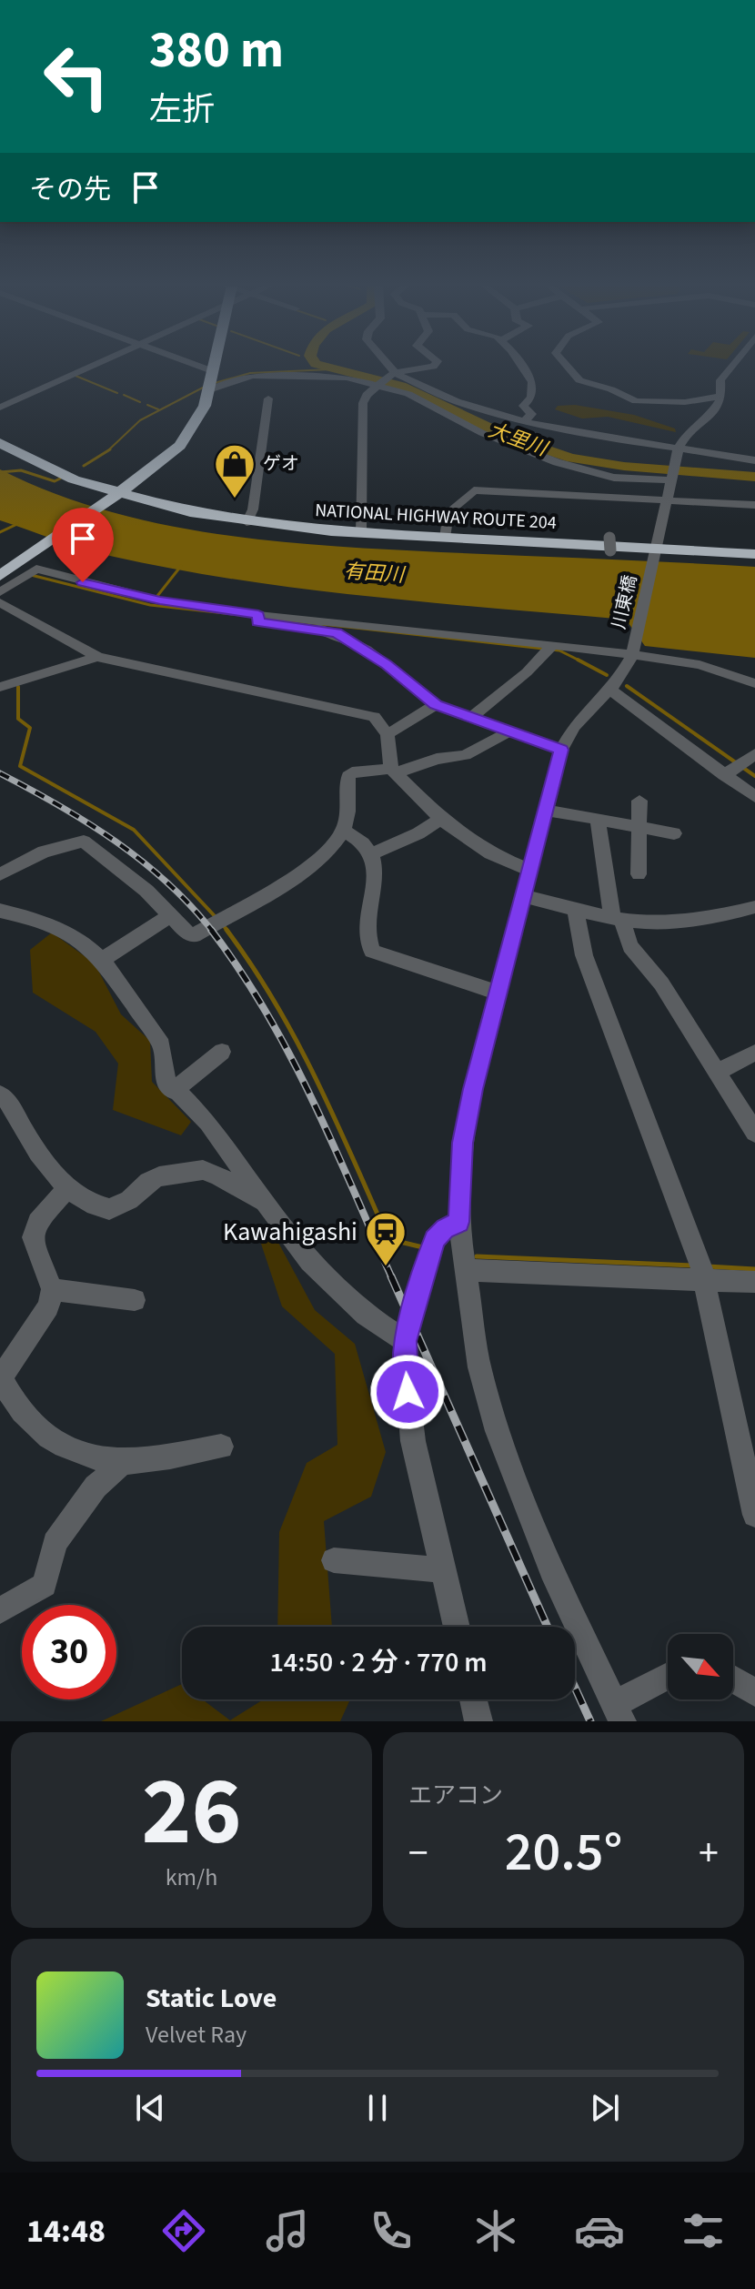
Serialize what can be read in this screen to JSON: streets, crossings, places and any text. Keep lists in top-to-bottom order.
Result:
{
  "streets": {
    "highway": ["NATIONAL HIGHWAY ROUTE 204"],
    "street": ["川東橋"]
  },
  "crossings": [
    ["NATIONAL HIGHWAY ROUTE 204", "川東橋"]
  ],
  "water": ["大里川", "有田川"],
  "places": {
    "shop": ["ゲオ"],
    "station": ["Kawahigashi"]
  },
  "north": "bottom right",
  "page": {
    "turn": ["380 m", "左折"],
    "then": "その先",
    "limit": "30",
    "trip": "14:50 · 2 分 · 770 m",
    "tile": [
      ["26", "km/h"],
      "エアコン"
    ],
    "heat": ["−", "20.5°", "+"],
    "song": ["Static Love", "Velvet Ray"],
    "tabs": "14:48"
  }
}
